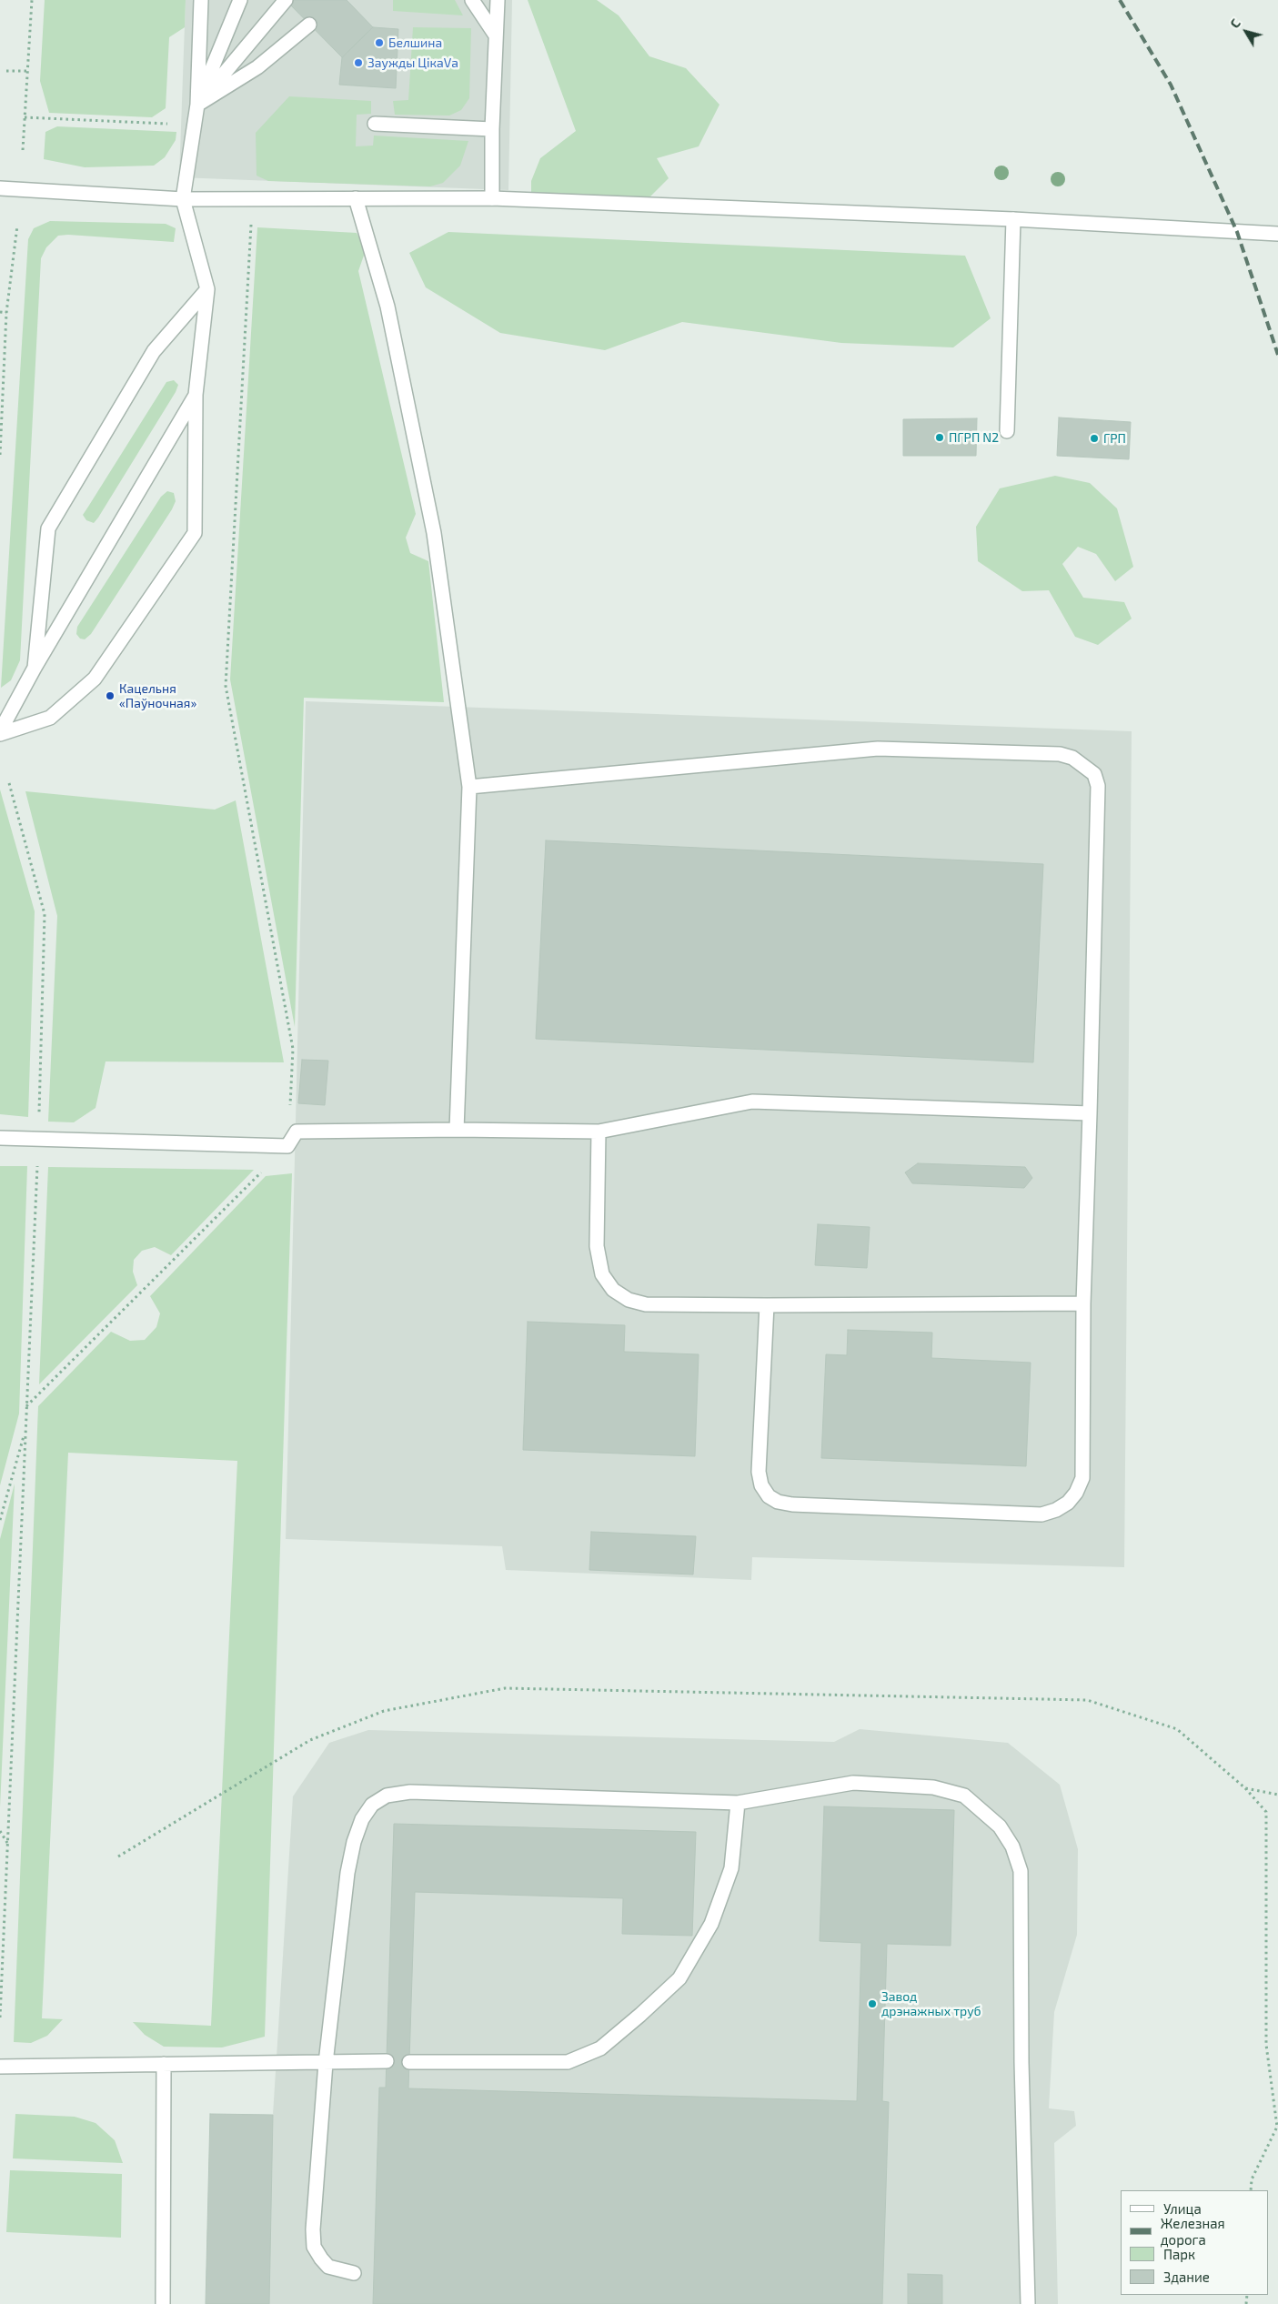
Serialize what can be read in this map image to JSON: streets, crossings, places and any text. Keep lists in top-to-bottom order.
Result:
{
  "places": [
    "Белшина",
    "Заужды ЦікаVа",
    "ПГРП N2",
    "ГРП",
    "Кацельня «Паўночная»",
    "Завод дрэнажных труб"
  ],
  "legend": [
    "Улица",
    "Железная дорога",
    "Парк",
    "Здание"
  ],
  "north": "top left"
}
